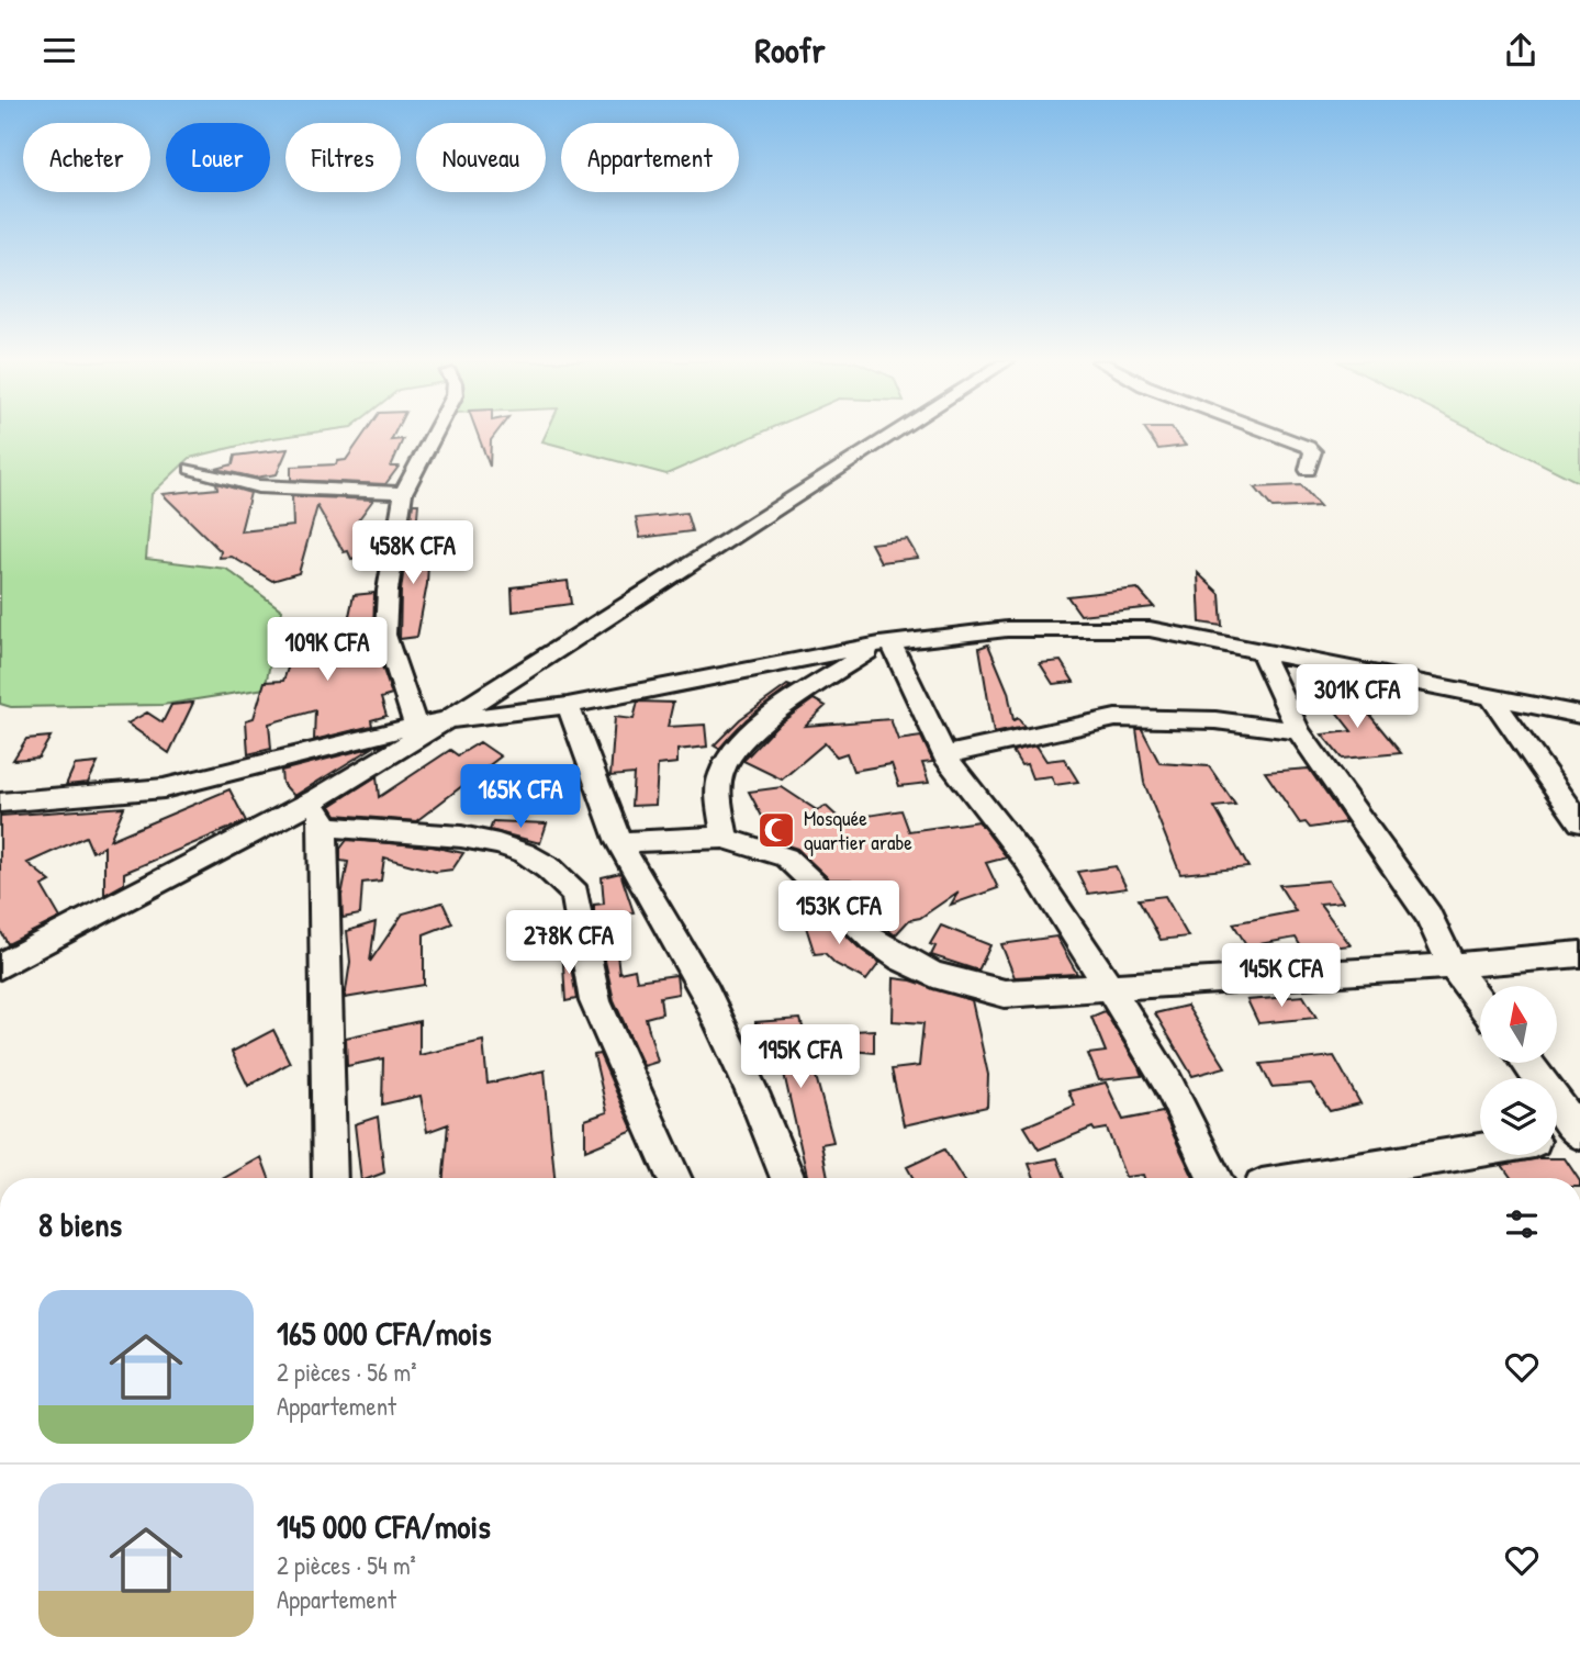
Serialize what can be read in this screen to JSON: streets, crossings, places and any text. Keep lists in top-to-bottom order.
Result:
{
  "places": {
    "mosque": ["Mosquée quartier arabe"]
  },
  "north": "top",
  "page": {
    "header": "Roofr",
    "chip": [
      "Acheter",
      "Louer",
      "Filtres",
      "Nouveau",
      "Appartement"
    ],
    "price": [
      "458K CFA",
      "109K CFA",
      "301K CFA",
      "165K CFA",
      "153K CFA",
      "278K CFA",
      "145K CFA",
      "195K CFA"
    ],
    "heading": "8 biens",
    "list": [
      {
        "name": "165 000 CFA/mois",
        "note": "2 pièces · 56 m² · Appartement"
      },
      {
        "name": "145 000 CFA/mois",
        "note": "2 pièces · 54 m² · Appartement"
      }
    ]
  }
}
